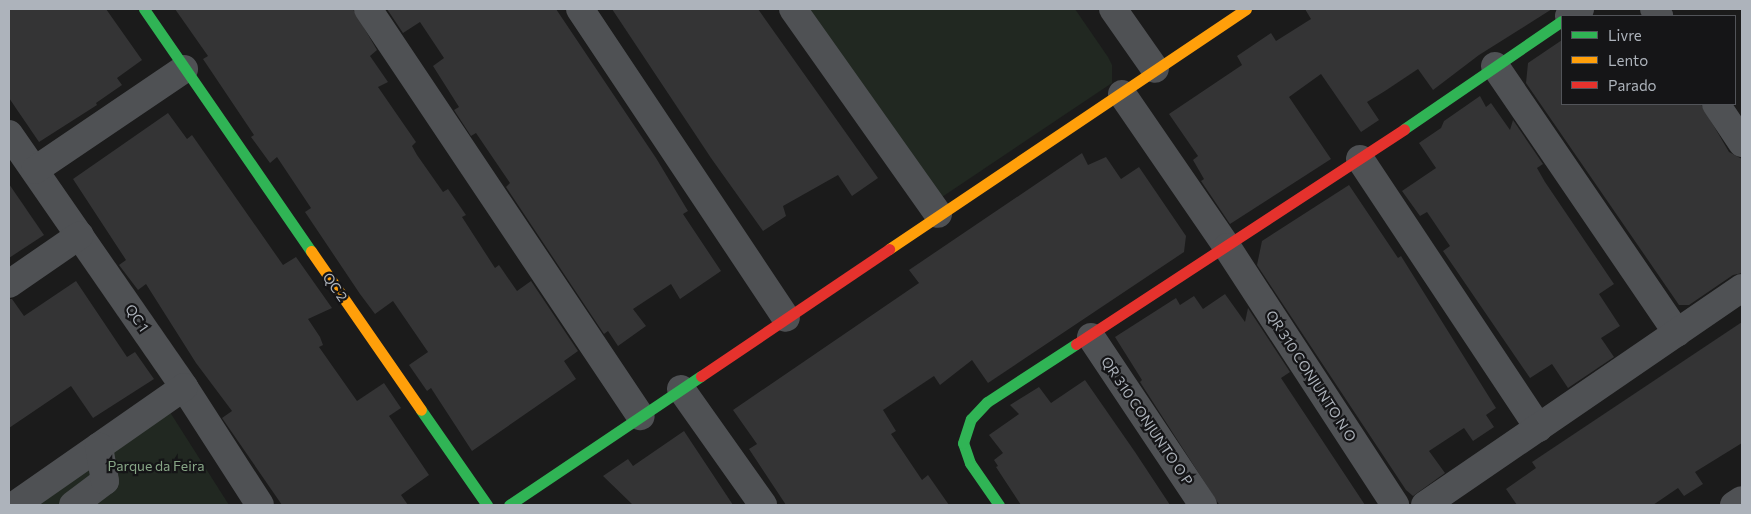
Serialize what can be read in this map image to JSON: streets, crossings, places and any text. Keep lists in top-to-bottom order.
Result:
{
  "streets": {
    "street": [
      "QC 2",
      "QC 1",
      "QR 310 CONJUNTO N O",
      "QR 310 CONJUNTO O P"
    ]
  },
  "parks": ["Parque da Feira"],
  "legend": ["Livre", "Lento", "Parado"]
}
